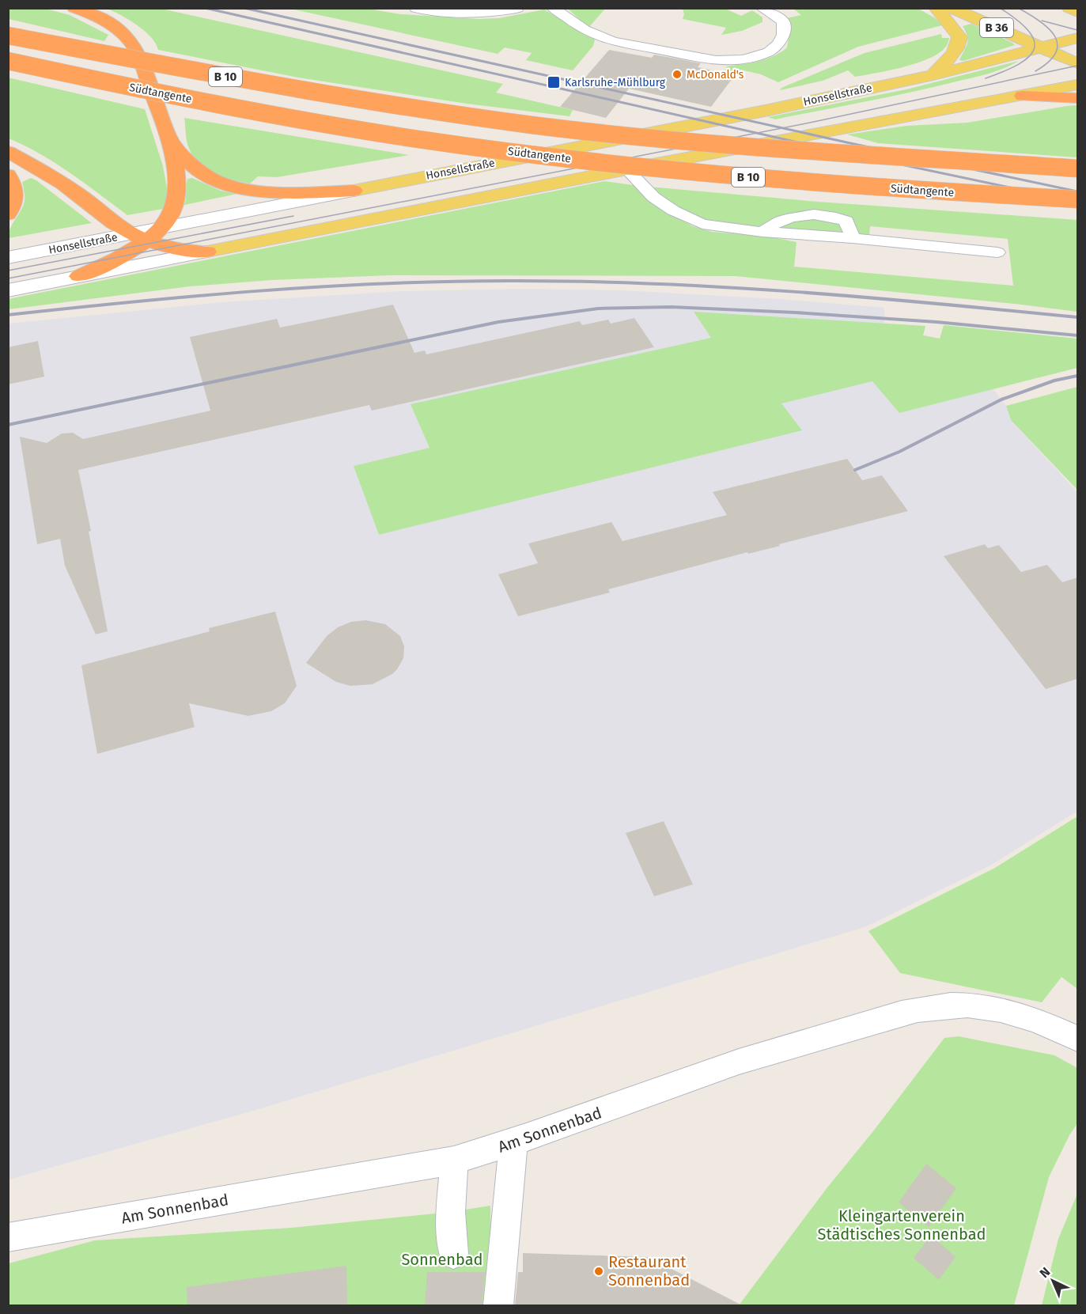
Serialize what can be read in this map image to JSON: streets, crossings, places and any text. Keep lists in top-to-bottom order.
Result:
{
  "streets": {
    "highway": ["B 10", "Südtangente"],
    "main road": ["B 36", "Honsellstraße"],
    "lane": ["Am Sonnenbad"]
  },
  "crossings": [
    ["B 36", "Honsellstraße"]
  ],
  "parks": ["Kleingartenverein Städtisches Sonnenbad", "Sonnenbad"],
  "places": {
    "other": ["McDonald's", "Restaurant Sonnenbad"],
    "transit": ["Karlsruhe-Mühlburg"]
  },
  "north": "top left"
}
